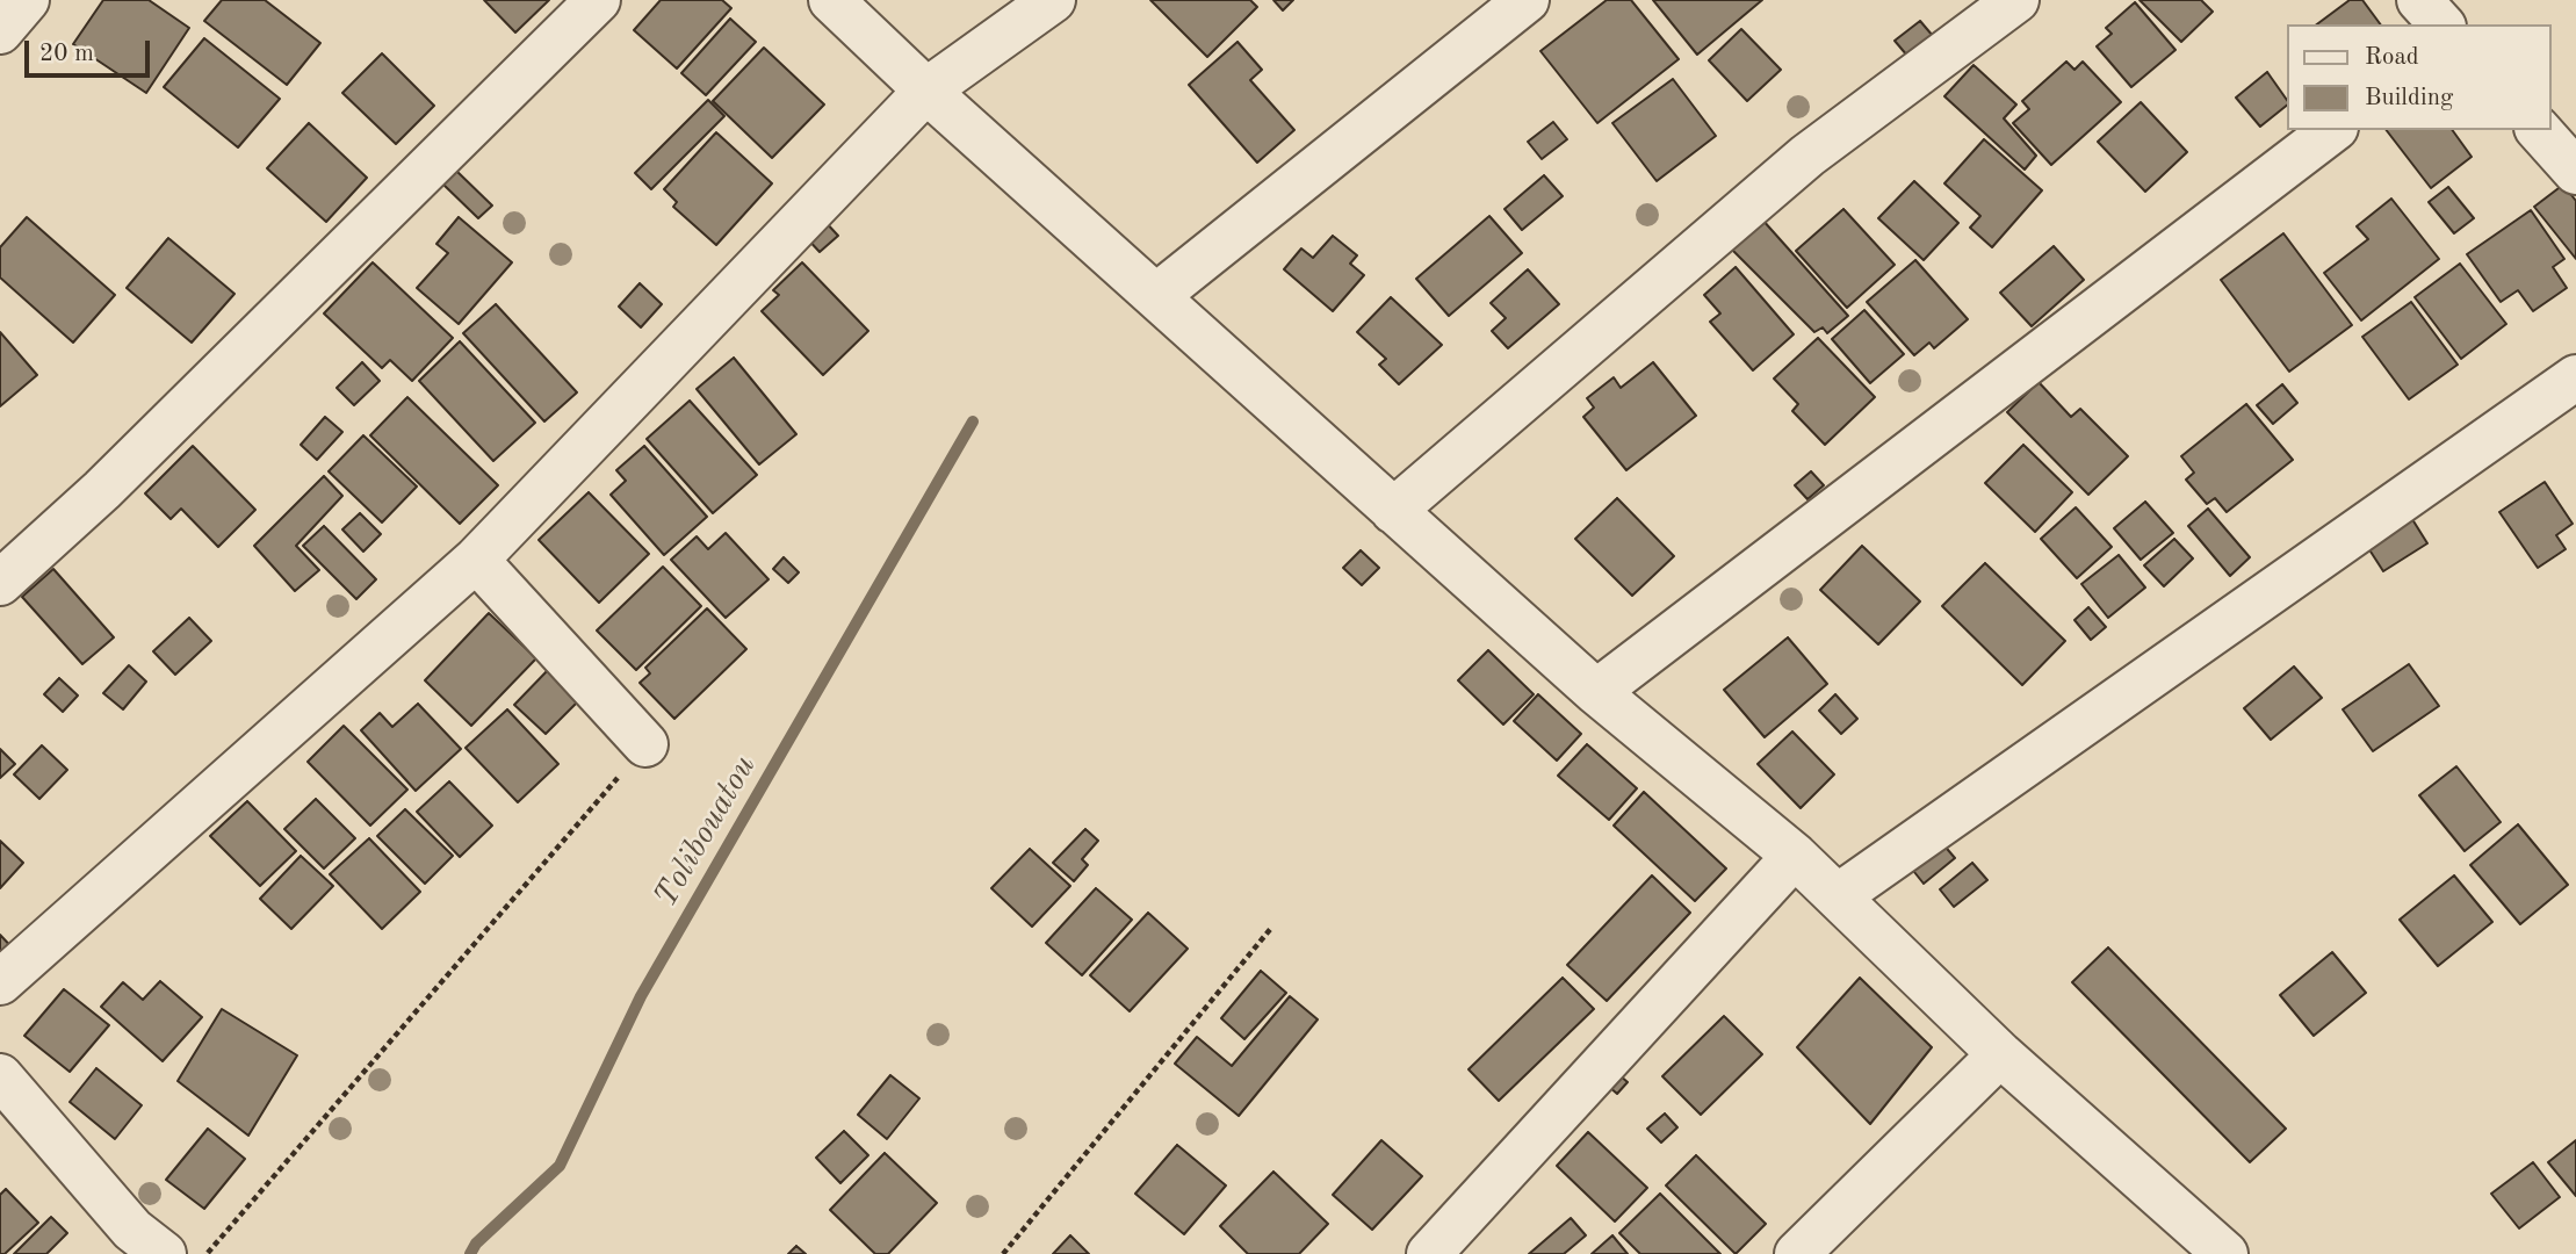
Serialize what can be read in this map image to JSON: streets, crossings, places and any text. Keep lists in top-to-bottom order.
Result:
{
  "water": ["Tolibouatou"],
  "legend": ["Road", "Building"],
  "scale_bar": "20 m"
}
